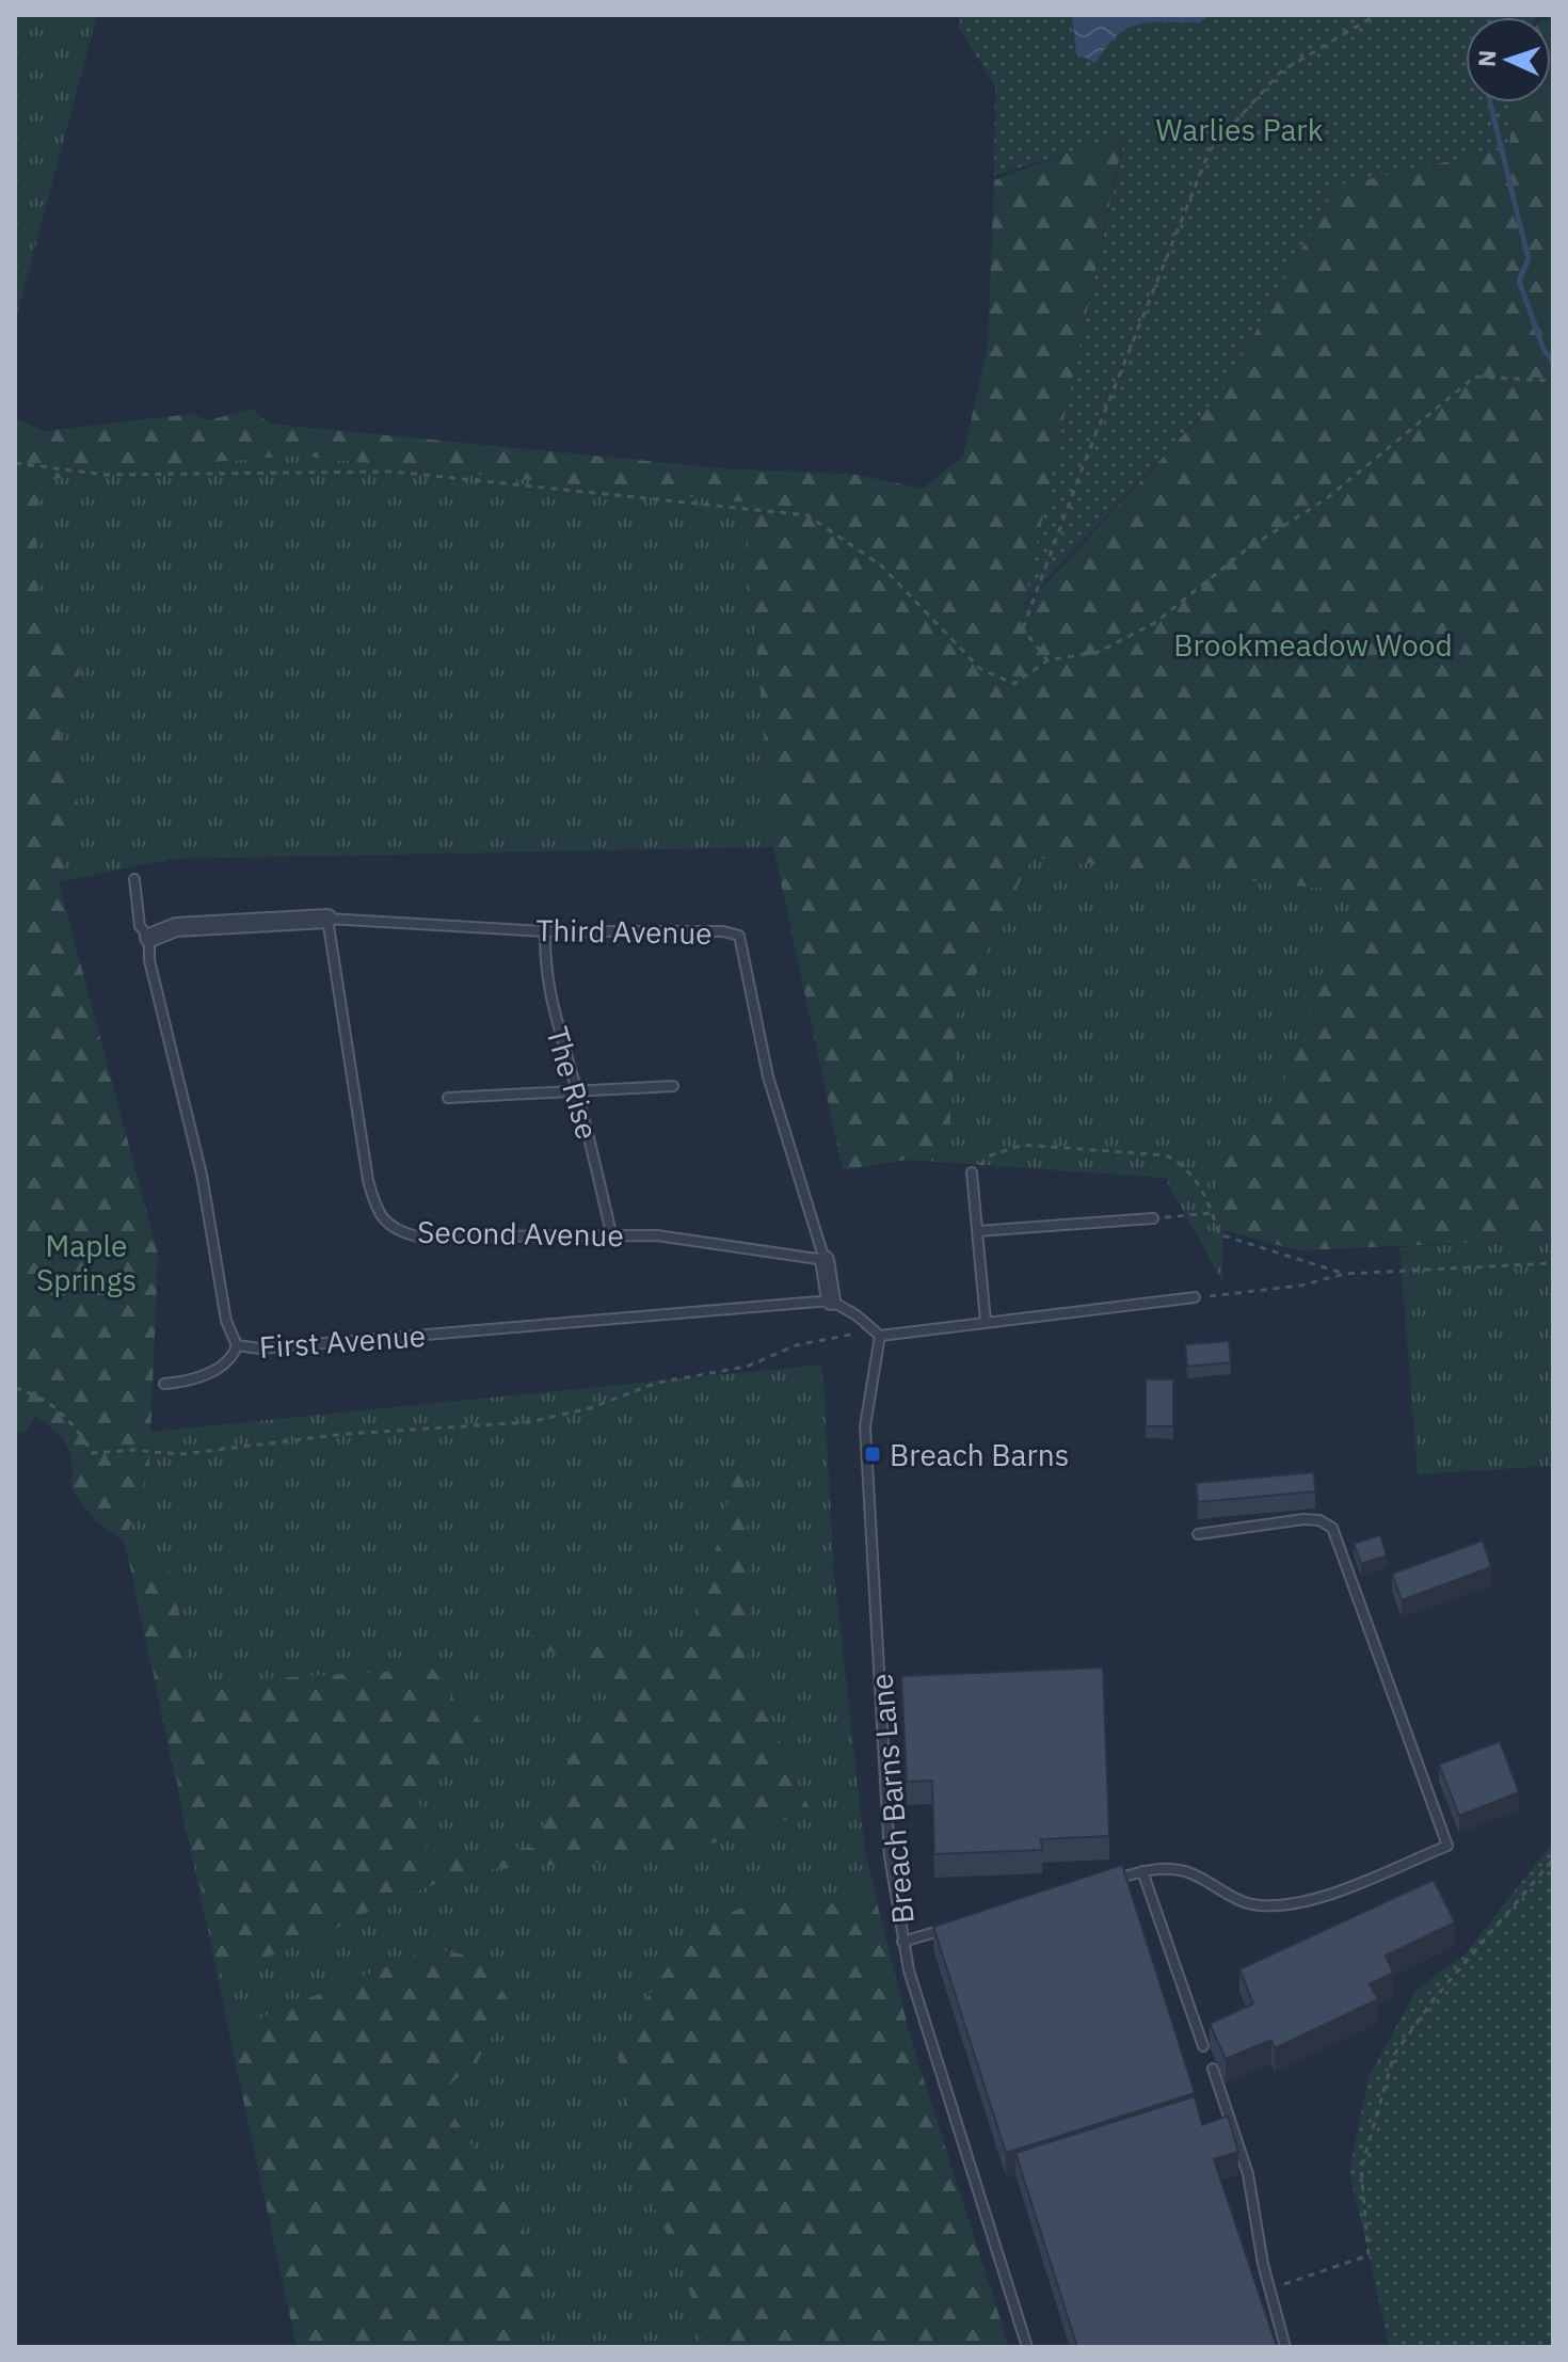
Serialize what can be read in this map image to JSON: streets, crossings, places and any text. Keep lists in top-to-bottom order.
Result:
{
  "streets": {
    "lane": [
      "Third Avenue",
      "The Rise",
      "Second Avenue",
      "First Avenue",
      "Breach Barns Lane"
    ]
  },
  "crossings": [
    ["Third Avenue", "The Rise"],
    ["Third Avenue", "Second Avenue"],
    ["The Rise", "Second Avenue"]
  ],
  "parks": ["Warlies Park", "Brookmeadow Wood", "Maple Springs"],
  "places": {
    "transit": ["Breach Barns"]
  },
  "north": "left"
}
